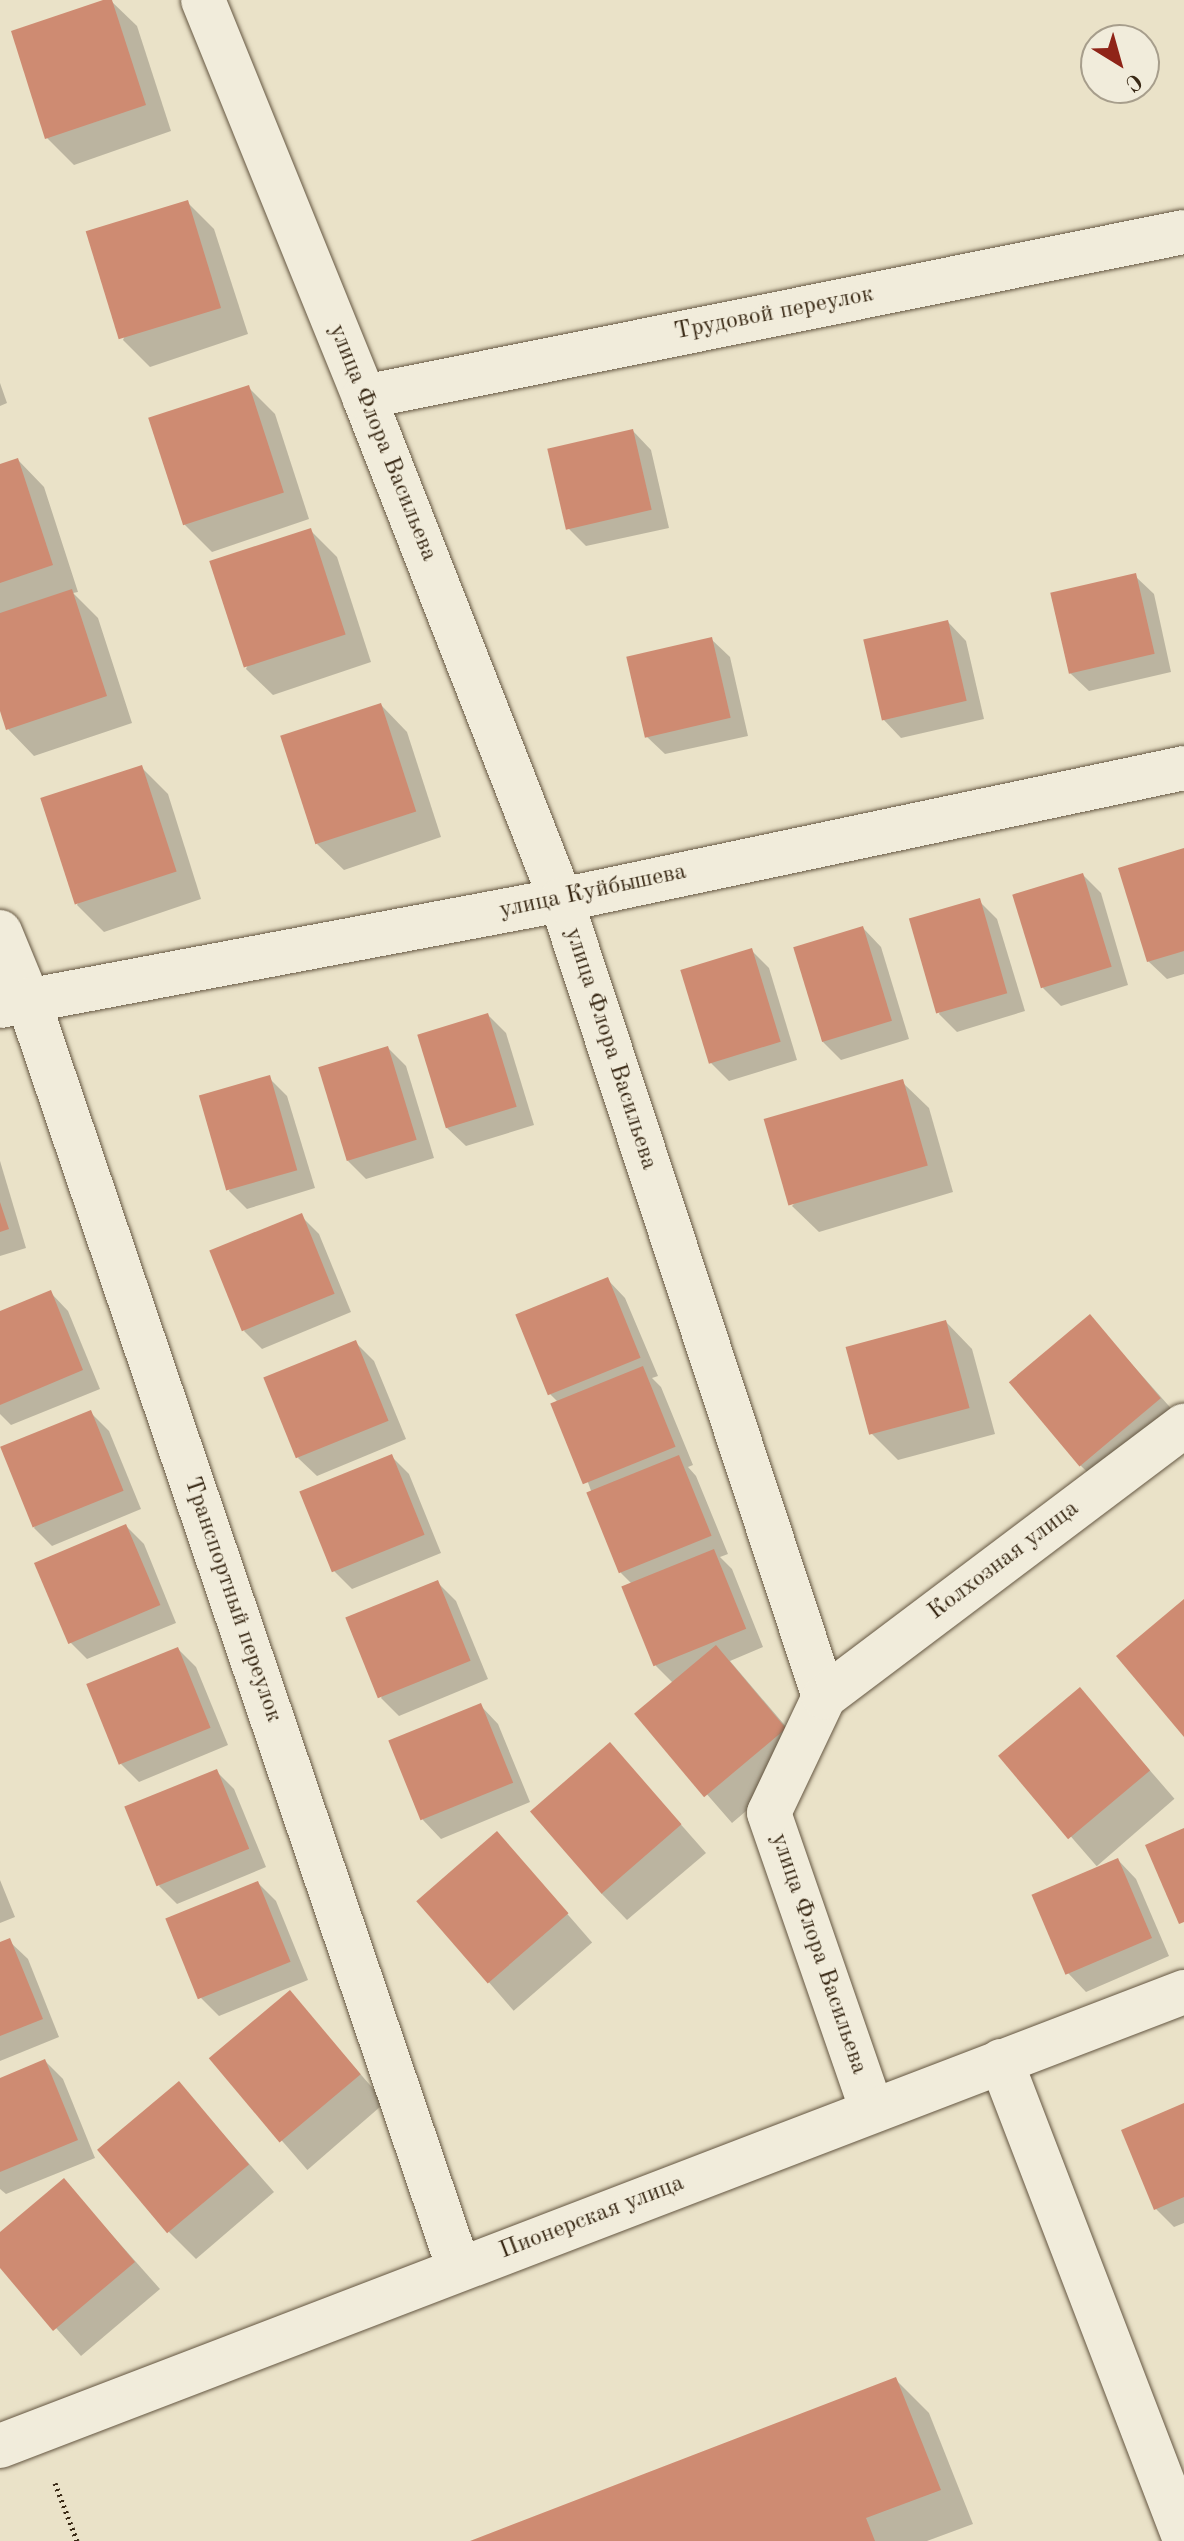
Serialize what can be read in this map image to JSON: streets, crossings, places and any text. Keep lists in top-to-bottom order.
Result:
{
  "streets": {
    "street": [
      "Трудовой переулок",
      "улица Флора Васильева",
      "улица Куйбышева",
      "Колхозная улица",
      "Транспортный переулок",
      "Пионерская улица"
    ]
  },
  "crossings": [
    ["Трудовой переулок", "улица Флора Васильева"],
    ["улица Флора Васильева", "улица Куйбышева"],
    ["улица Флора Васильева", "Колхозная улица"],
    ["улица Флора Васильева", "Пионерская улица"],
    ["улица Куйбышева", "Транспортный переулок"],
    ["Транспортный переулок", "Пионерская улица"]
  ],
  "north": "bottom right"
}
